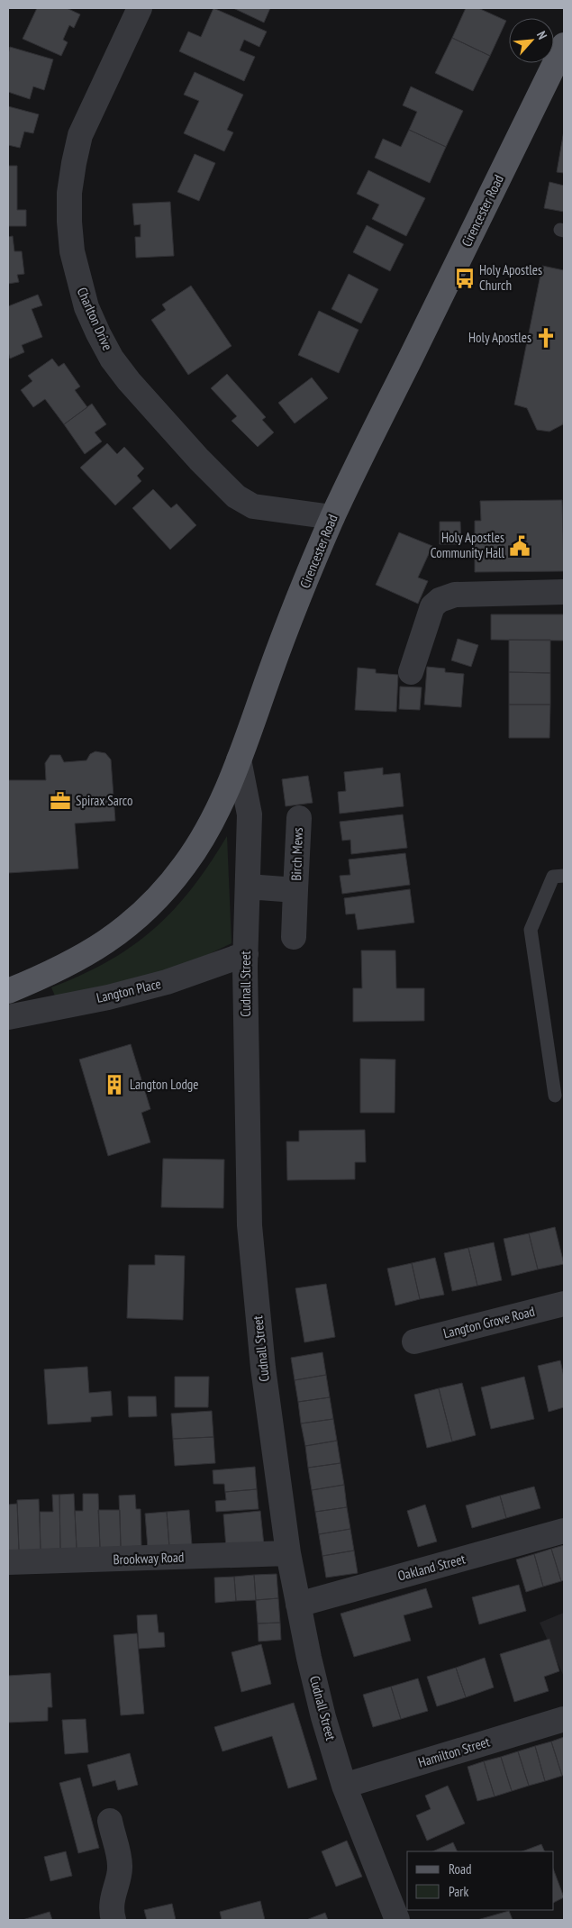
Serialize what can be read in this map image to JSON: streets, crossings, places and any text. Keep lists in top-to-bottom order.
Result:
{
  "streets": {
    "main road": ["Cirencester Road"],
    "street": [
      "Charlton Drive",
      "Birch Mews",
      "Cudnall Street",
      "Langton Place",
      "Langton Grove Road",
      "Brookway Road",
      "Oakland Street",
      "Hamilton Street"
    ]
  },
  "crossings": [
    ["Cirencester Road", "Charlton Drive"],
    ["Cirencester Road", "Cudnall Street"],
    ["Birch Mews", "Cudnall Street"],
    ["Cudnall Street", "Langton Place"],
    ["Cudnall Street", "Brookway Road"],
    ["Cudnall Street", "Oakland Street"],
    ["Cudnall Street", "Hamilton Street"]
  ],
  "places": {
    "bus stop": ["Holy Apostles Church"],
    "church": ["Holy Apostles"],
    "public building": ["Holy Apostles Community Hall"],
    "office": ["Spirax Sarco"],
    "building": ["Langton Lodge"]
  },
  "legend": ["Road", "Park"],
  "north": "top right"
}
